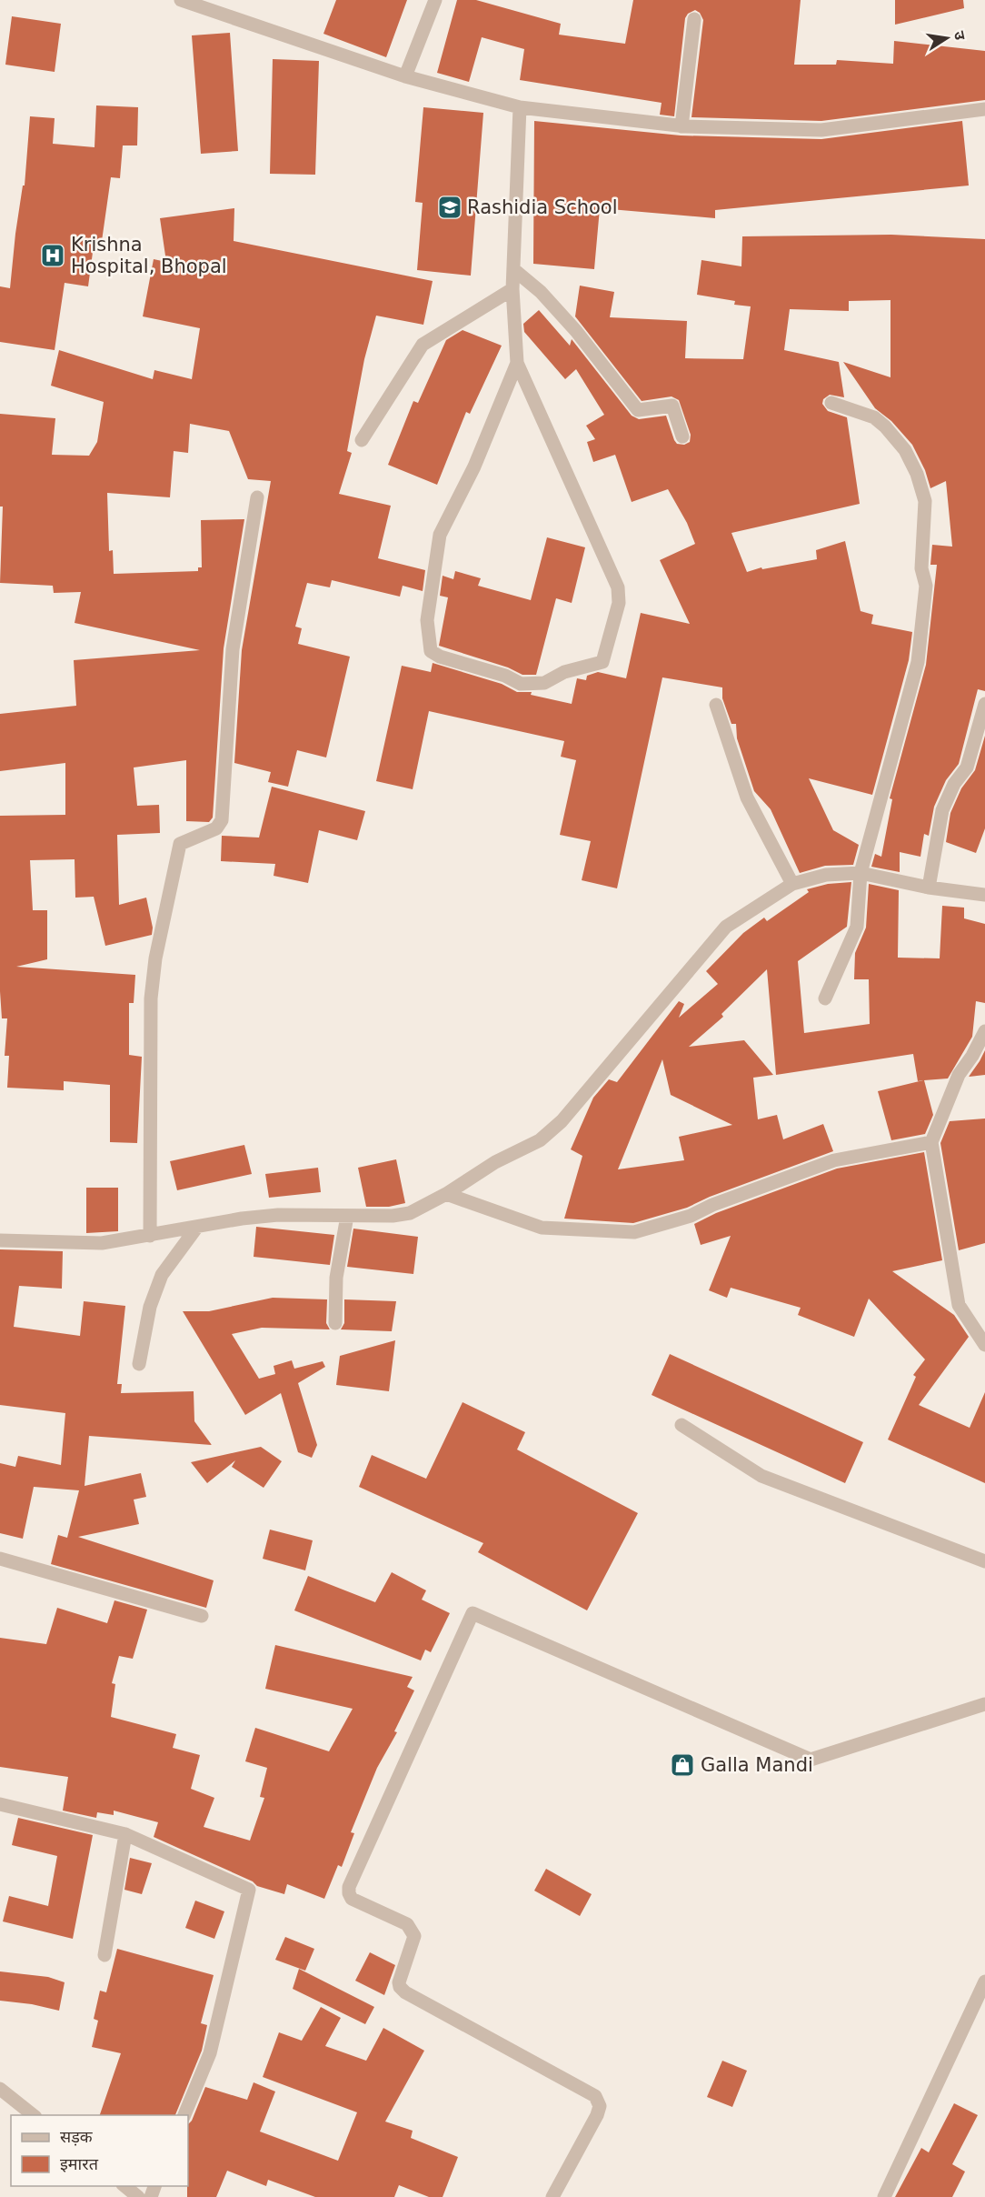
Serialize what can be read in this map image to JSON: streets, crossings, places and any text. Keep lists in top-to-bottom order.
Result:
{
  "places": {
    "school or university": ["Rashidia School"],
    "hospital": ["Krishna Hospital, Bhopal"],
    "shop": ["Galla Mandi"]
  },
  "legend": ["सड़क", "इमारत"],
  "north": "right"
}
